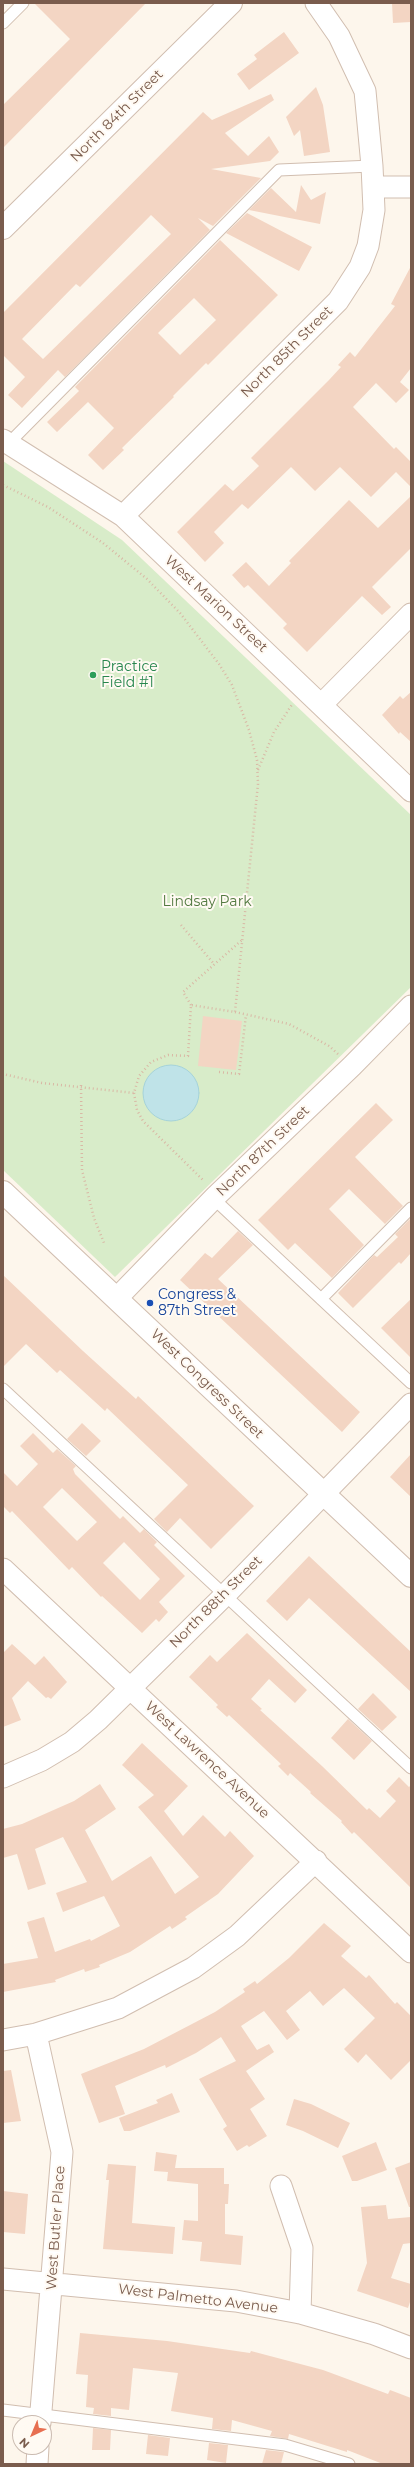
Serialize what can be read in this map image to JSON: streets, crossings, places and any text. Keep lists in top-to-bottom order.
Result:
{
  "streets": {
    "street": [
      "North 84th Street",
      "North 85th Street",
      "West Marion Street",
      "North 87th Street",
      "West Congress Street",
      "North 88th Street",
      "West Lawrence Avenue",
      "West Butler Place",
      "West Palmetto Avenue"
    ]
  },
  "crossings": [
    ["North 85th Street", "West Marion Street"],
    ["North 87th Street", "West Congress Street"],
    ["West Congress Street", "North 88th Street"],
    ["North 88th Street", "West Lawrence Avenue"],
    ["West Butler Place", "West Palmetto Avenue"]
  ],
  "parks": ["Lindsay Park"],
  "places": ["Practice Field #1", "Congress & 87th Street"],
  "north": "bottom left"
}
